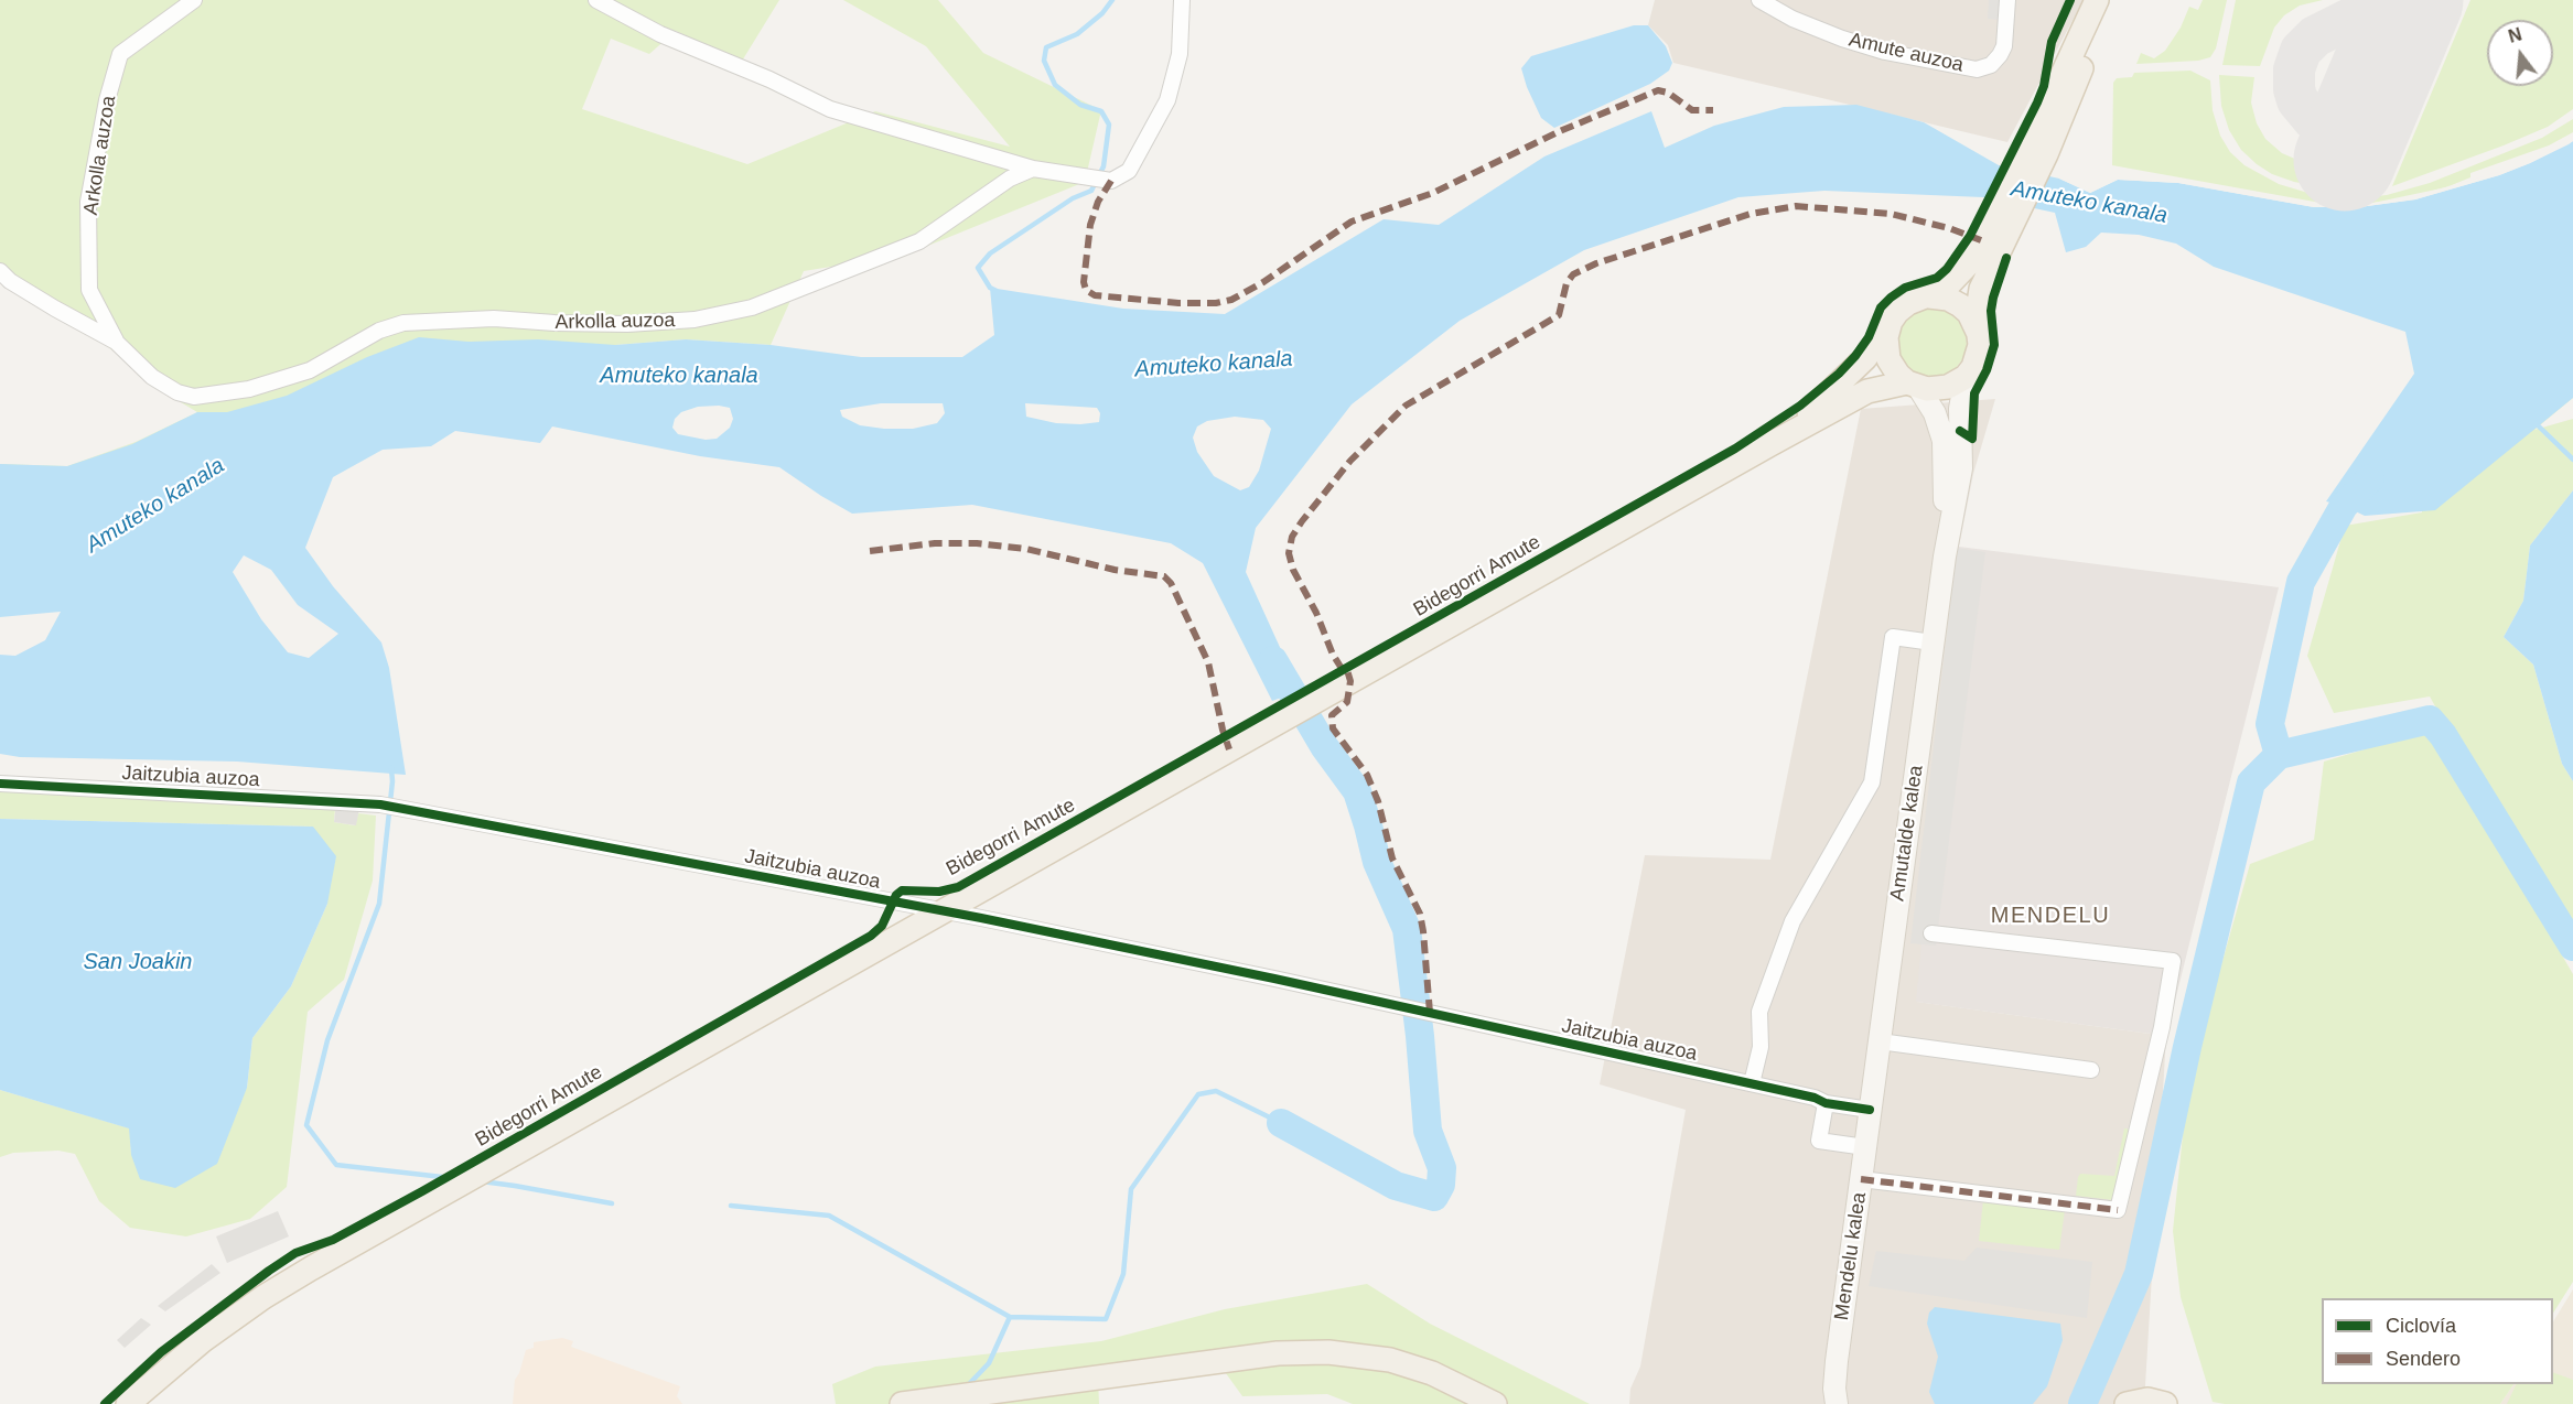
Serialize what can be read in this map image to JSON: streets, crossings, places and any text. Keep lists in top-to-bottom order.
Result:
{
  "streets": {
    "main road": ["Amutalde kalea", "Mendelu kalea"],
    "street": ["Amute auzoa", "Arkolla auzoa", "Jaitzubia auzoa"],
    "cycle path": ["Bidegorri Amute"]
  },
  "crossings": [
    ["Jaitzubia auzoa", "Amutalde kalea"],
    ["Jaitzubia auzoa", "Mendelu kalea"],
    ["Amutalde kalea", "Mendelu kalea"]
  ],
  "districts": ["MENDELU"],
  "water": ["Amuteko kanala", "San Joakin"],
  "legend": ["Ciclovía", "Sendero"],
  "north": "top"
}
